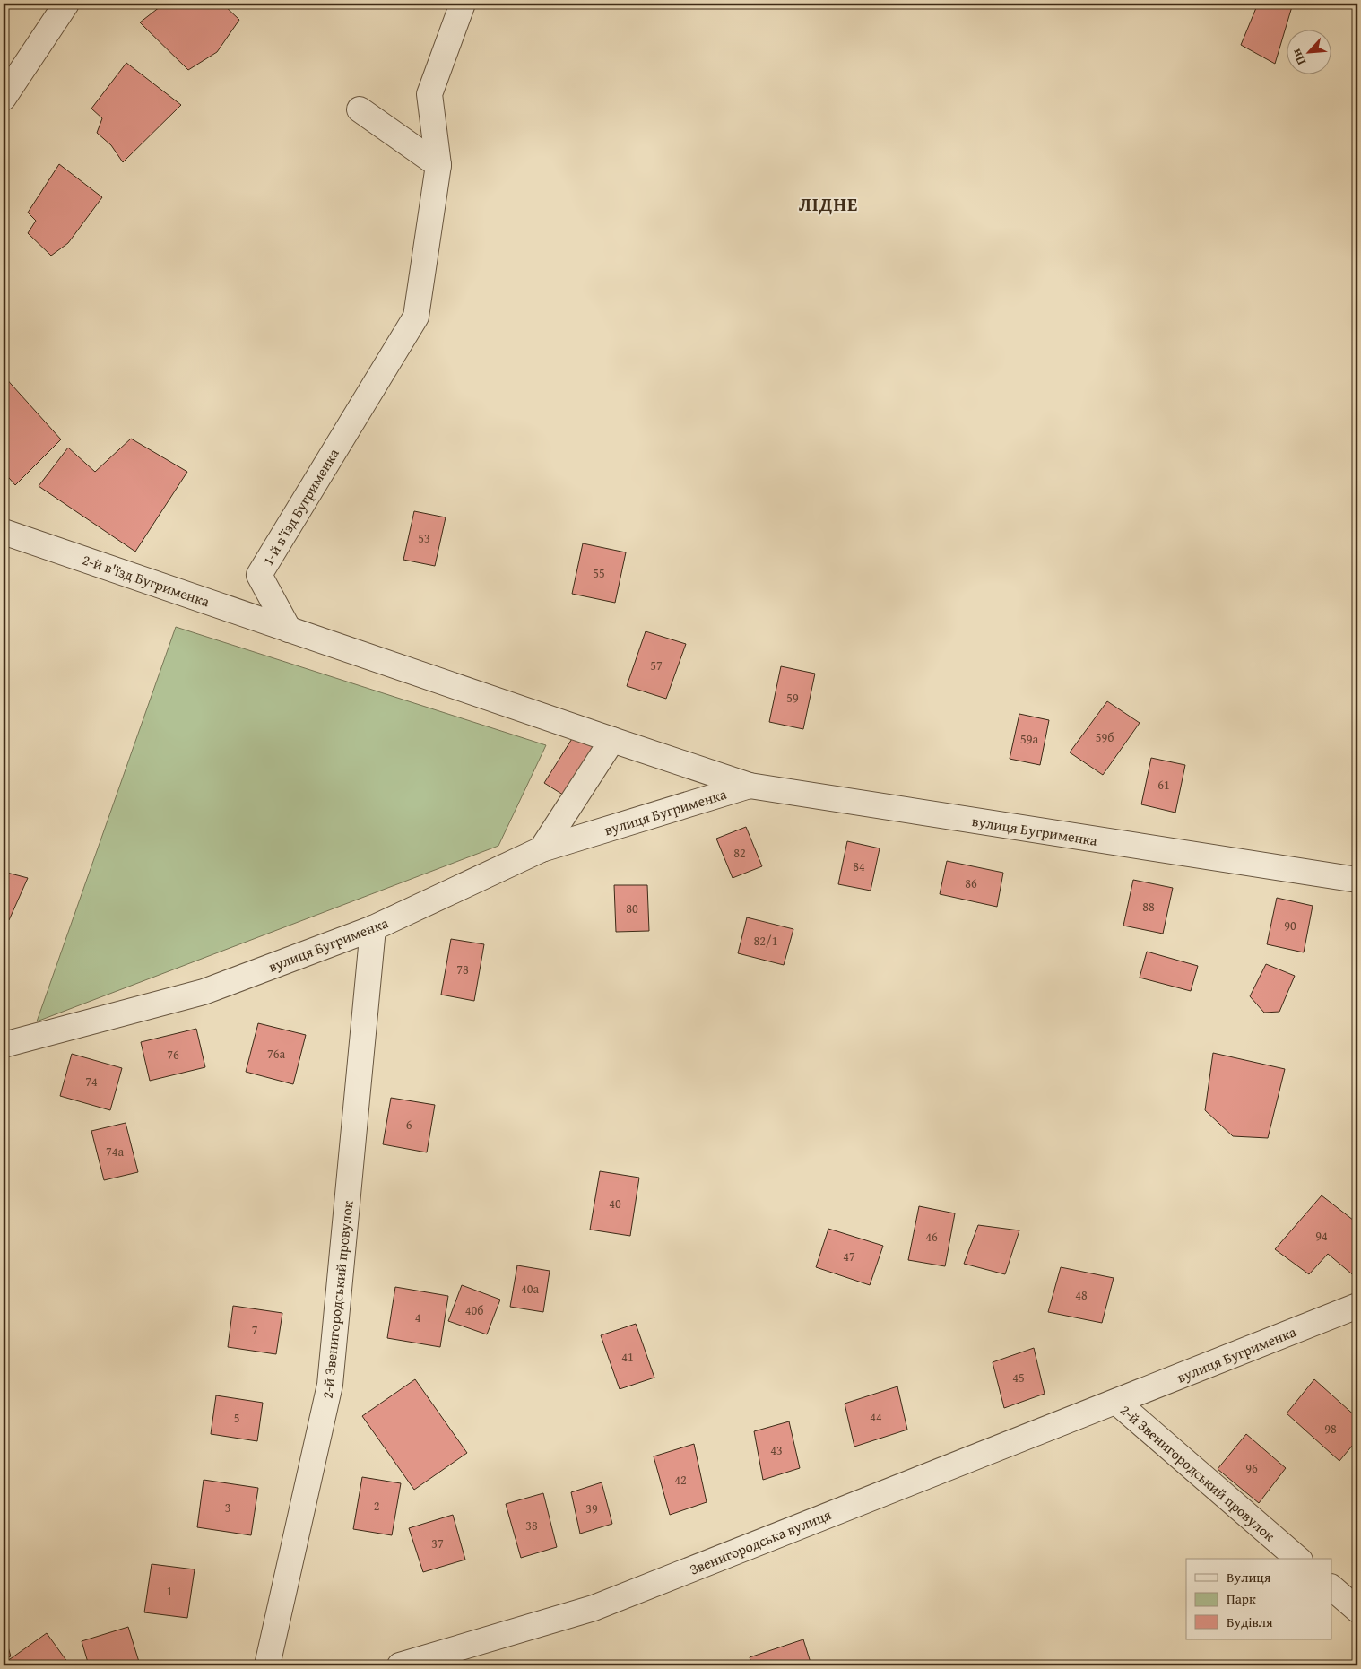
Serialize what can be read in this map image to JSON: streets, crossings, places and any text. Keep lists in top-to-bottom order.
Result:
{
  "streets": {
    "street": [
      "1-й в'їзд Бугрименка",
      "2-й в'їзд Бугрименка",
      "вулиця Бугрименка",
      "2-й Звенигородський провулок",
      "Звенигородська вулиця"
    ]
  },
  "crossings": [
    ["1-й в'їзд Бугрименка", "2-й в'їзд Бугрименка"],
    ["вулиця Бугрименка", "2-й Звенигородський провулок"],
    ["вулиця Бугрименка", "Звенигородська вулиця"],
    ["2-й Звенигородський провулок", "Звенигородська вулиця"]
  ],
  "districts": ["ЛІДНЕ"],
  "house_numbers": [
    "53",
    "55",
    "57",
    "59",
    "59б",
    "59а",
    "61",
    "82",
    "84",
    "86",
    "88",
    "80",
    "90",
    "82/1",
    "78",
    "76а",
    "76",
    "74",
    "6",
    "74а",
    "40",
    "94",
    "46",
    "47",
    "40а",
    "48",
    "40б",
    "4",
    "7",
    "41",
    "45",
    "44",
    "5",
    "98",
    "43",
    "96",
    "42",
    "2",
    "3",
    "39",
    "38",
    "37",
    "1"
  ],
  "legend": ["Вулиця", "Парк", "Будівля"],
  "north": "bottom left"
}
